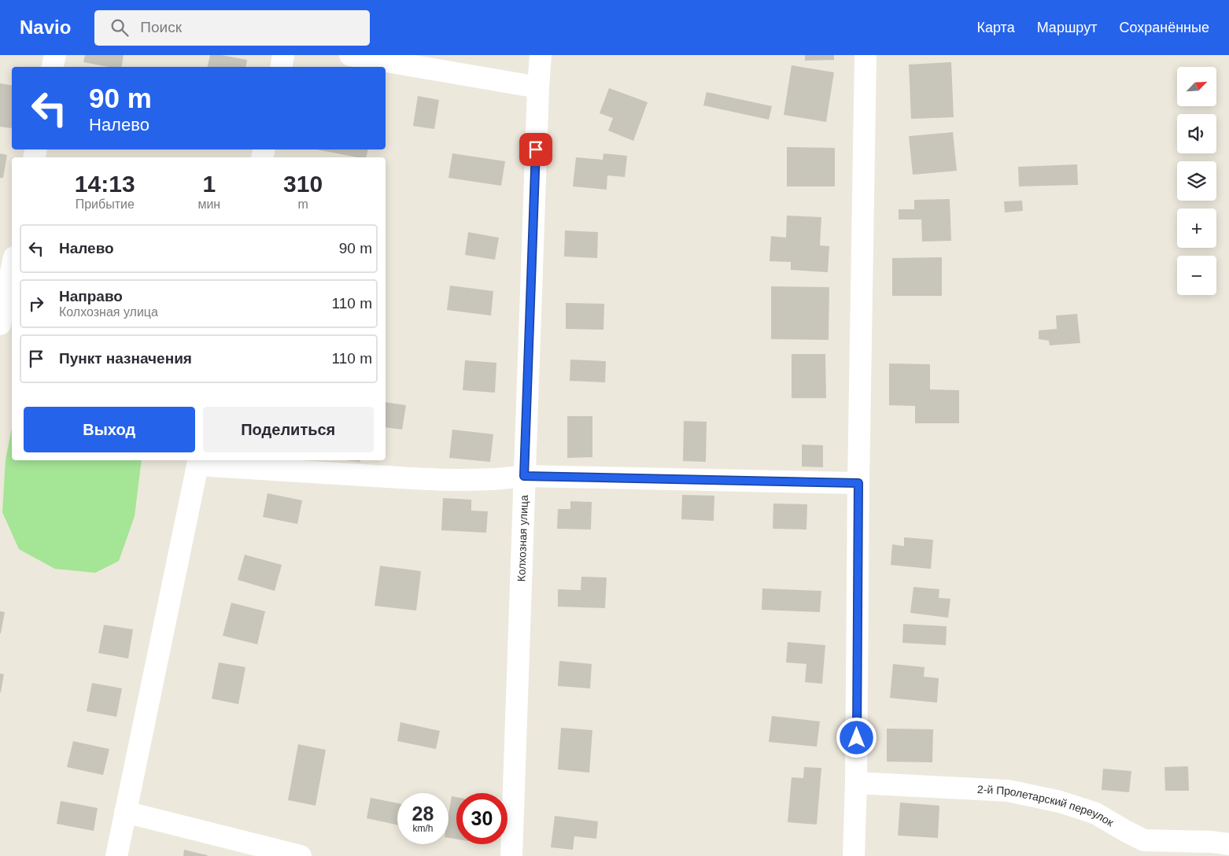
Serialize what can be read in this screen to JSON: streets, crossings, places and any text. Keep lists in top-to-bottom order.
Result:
{
  "streets": {
    "street": ["Колхозная улица", "2-й Пролетарский переулок"]
  },
  "north": "top right",
  "page": {
    "header": "Navio",
    "search": "Поиск",
    "nav": ["Карта", "Маршрут", "Сохранённые"],
    "map_buttons": ["+", "−"],
    "turn": ["90 m", "Налево"],
    "eta": [
      "14:13",
      "Прибытие",
      "1",
      "мин",
      "310",
      "m"
    ],
    "list": [
      {
        "name": "Налево",
        "value": "90 m"
      },
      {
        "name": "Направо",
        "note": "Колхозная улица",
        "value": "110 m"
      },
      {
        "name": "Пункт назначения",
        "value": "110 m"
      }
    ],
    "buttons": ["Выход", "Поделиться"],
    "speed": "28 km/h",
    "limit": "30"
  }
}
